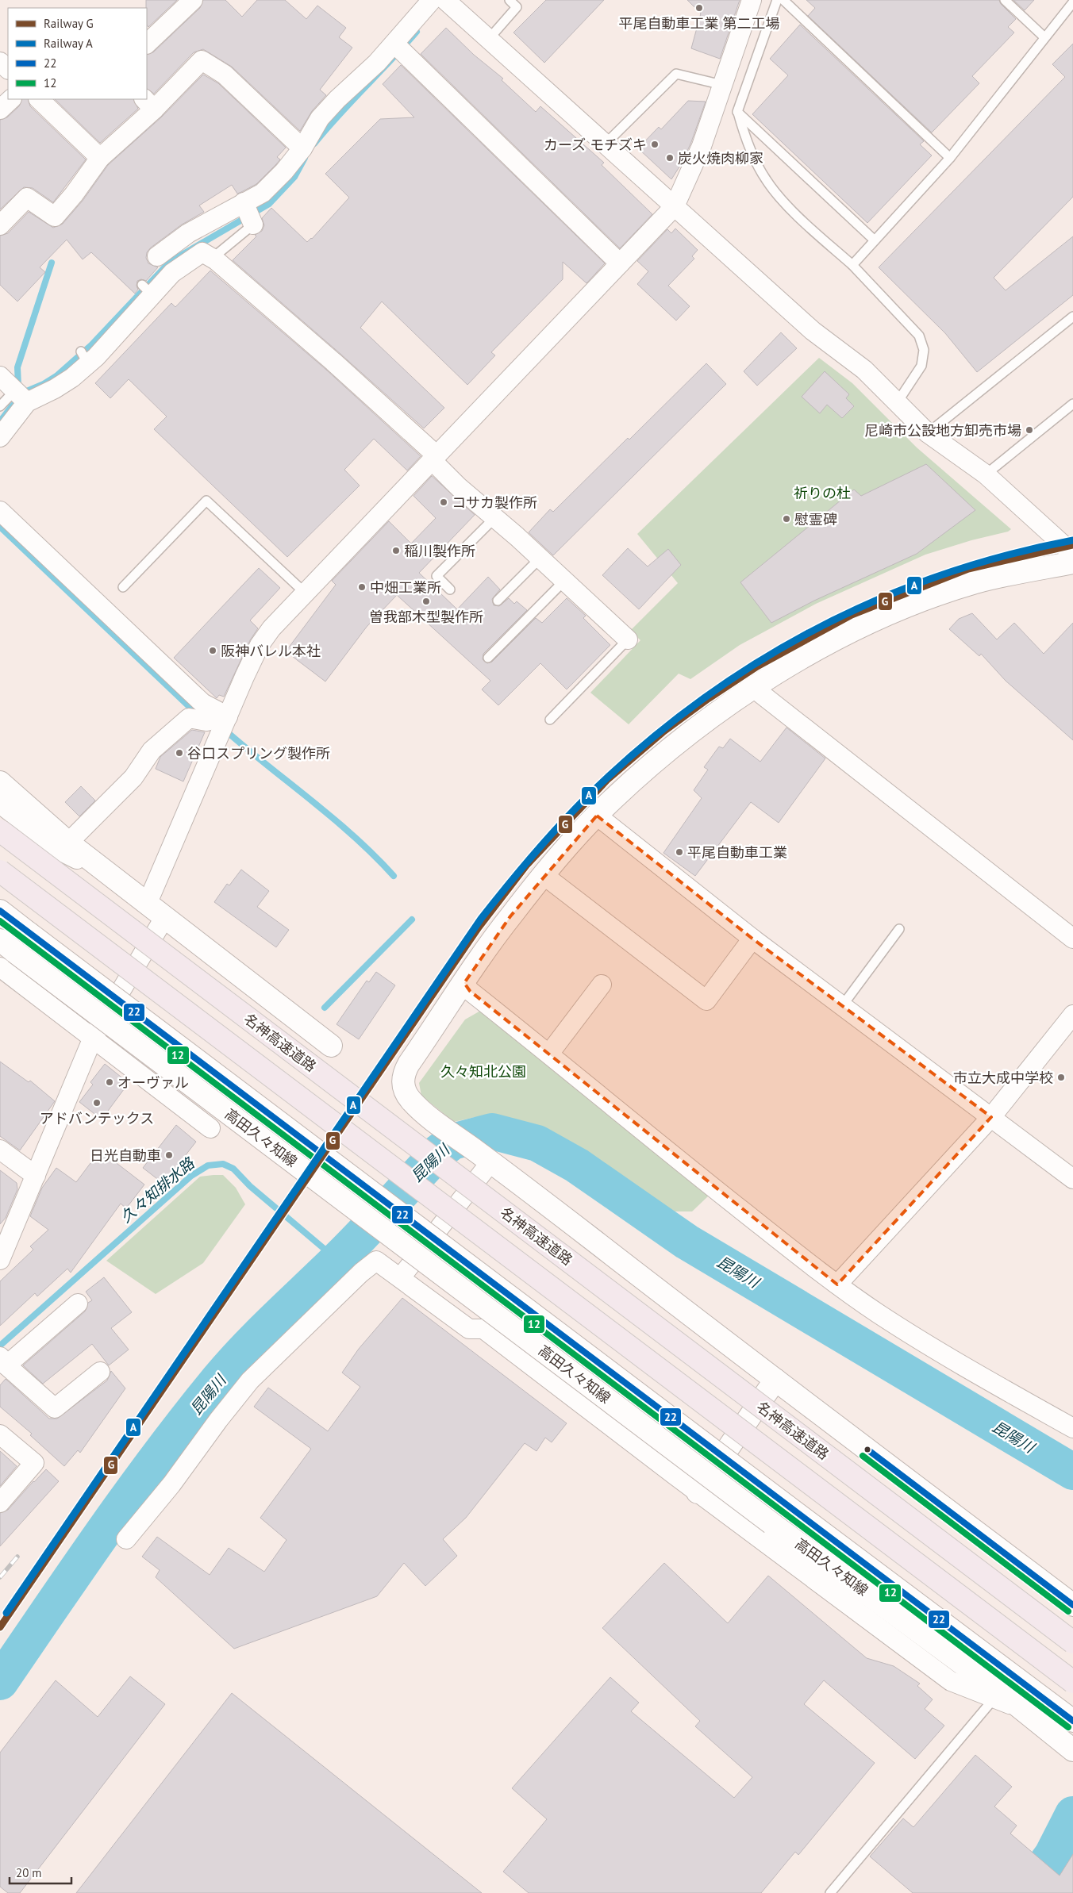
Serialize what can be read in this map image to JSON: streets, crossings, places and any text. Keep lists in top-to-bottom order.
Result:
{
  "streets": {
    "highway": ["名神高速道路"],
    "main road": ["高田久々知線"]
  },
  "water": ["昆陽川", "久々知排水路"],
  "parks": ["祈りの杜", "久々知北公園"],
  "places": [
    "平尾自動車工業 第二工場",
    "カーズ モチズキ",
    "炭火焼肉柳家",
    "尼崎市公設地方卸売市場",
    "コサカ製作所",
    "慰霊碑",
    "稲川製作所",
    "中畑工業所",
    "曽我部木型製作所",
    "阪神バレル本社",
    "谷口スプリング製作所",
    "平尾自動車工業",
    "市立大成中学校",
    "オーヴァル",
    "アドバンテックス",
    "日光自動車"
  ],
  "lines": [
    "rail line A",
    "rail line G",
    "transit line 22",
    "transit line 12"
  ],
  "legend": [
    "Railway G",
    "Railway A",
    "22",
    "12"
  ],
  "scale_bar": "20 m"
}
